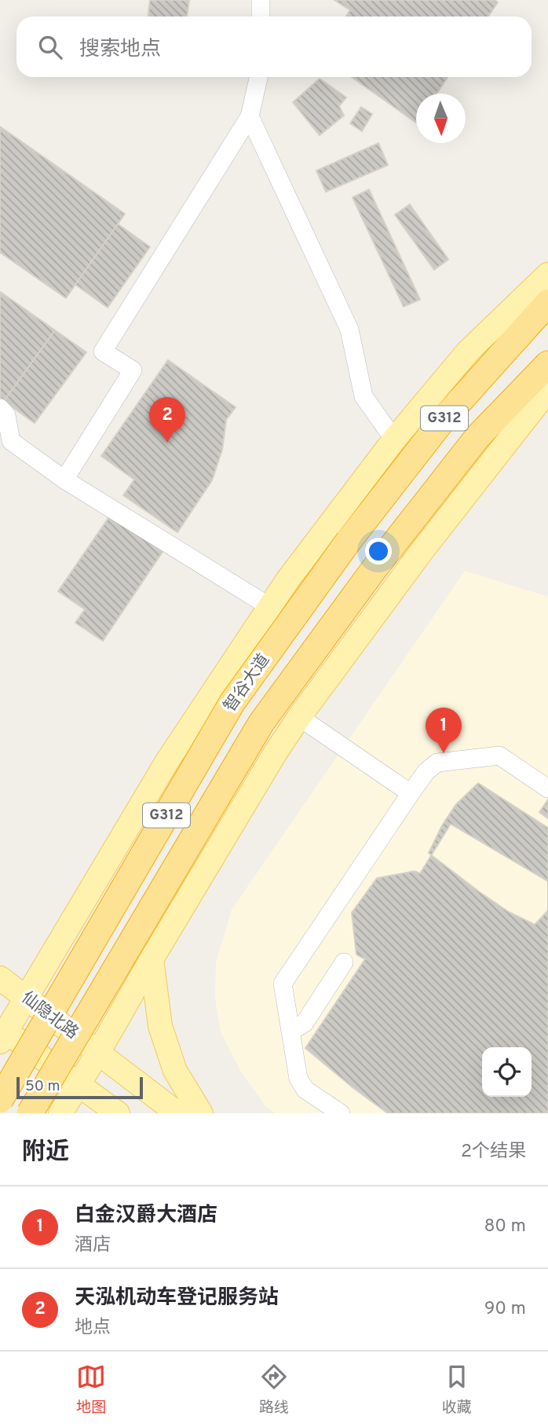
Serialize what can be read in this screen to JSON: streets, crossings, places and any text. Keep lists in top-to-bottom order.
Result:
{
  "streets": {
    "highway": ["G312", "智谷大道"],
    "main road": ["仙隐北路"]
  },
  "scale_bar": "50 m",
  "north": "bottom",
  "page": {
    "search": "搜索地点",
    "pins": ["2", "1"],
    "scale": "50 m",
    "heading": ["附近", "2个结果"],
    "list": [
      {
        "mark": "1",
        "name": "白金汉爵大酒店",
        "note": "酒店",
        "value": "80 m"
      },
      {
        "mark": "2",
        "name": "天泓机动车登记服务站",
        "note": "地点",
        "value": "90 m"
      }
    ],
    "nav": ["地图", "路线", "收藏"]
  }
}
